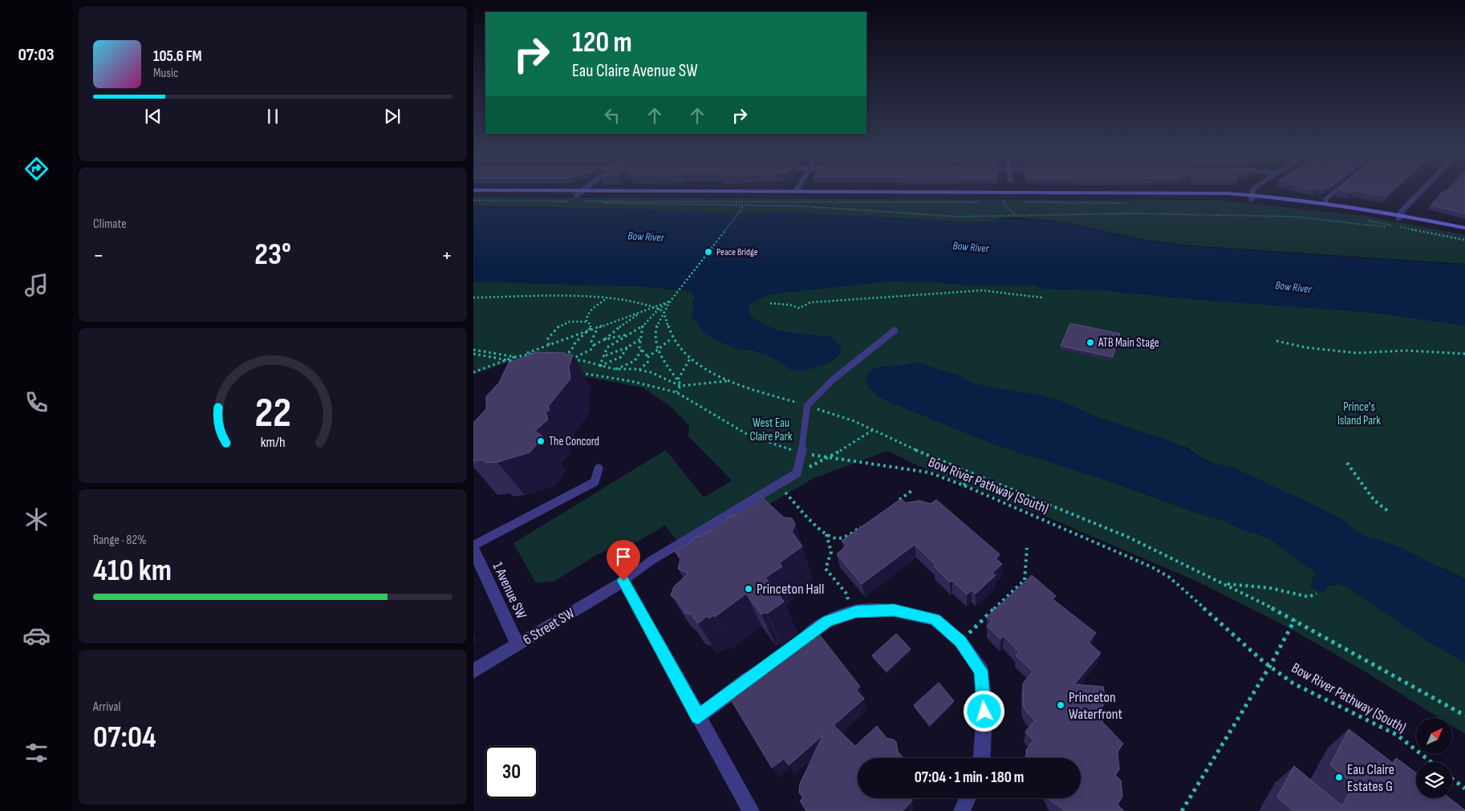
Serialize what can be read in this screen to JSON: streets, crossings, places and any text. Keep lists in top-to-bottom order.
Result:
{
  "streets": {
    "street": ["1 Avenue SW", "6 Street SW"],
    "path": ["Bow River Pathway (South)"]
  },
  "crossings": [
    ["1 Avenue SW", "6 Street SW"]
  ],
  "water": ["Bow River"],
  "parks": ["Prince's Island Park", "West Eau Claire Park"],
  "places": [
    "Peace Bridge",
    "ATB Main Stage",
    "The Concord",
    "Princeton Hall",
    "Princeton Waterfront",
    "Eau Claire Estates G"
  ],
  "north": "top right",
  "page": {
    "tabs": "07:03",
    "turn": ["120 m", "Eau Claire Avenue SW"],
    "song": ["105.6 FM", "Music"],
    "tile": [
      "Climate",
      ["Range · 82%", "410 km"],
      ["Arrival", "07:04"]
    ],
    "heat": ["−", "23°", "+"],
    "limit": "30",
    "trip": "07:04 · 1 min · 180 m",
    "gauge": ["22", "km/h"]
  }
}
